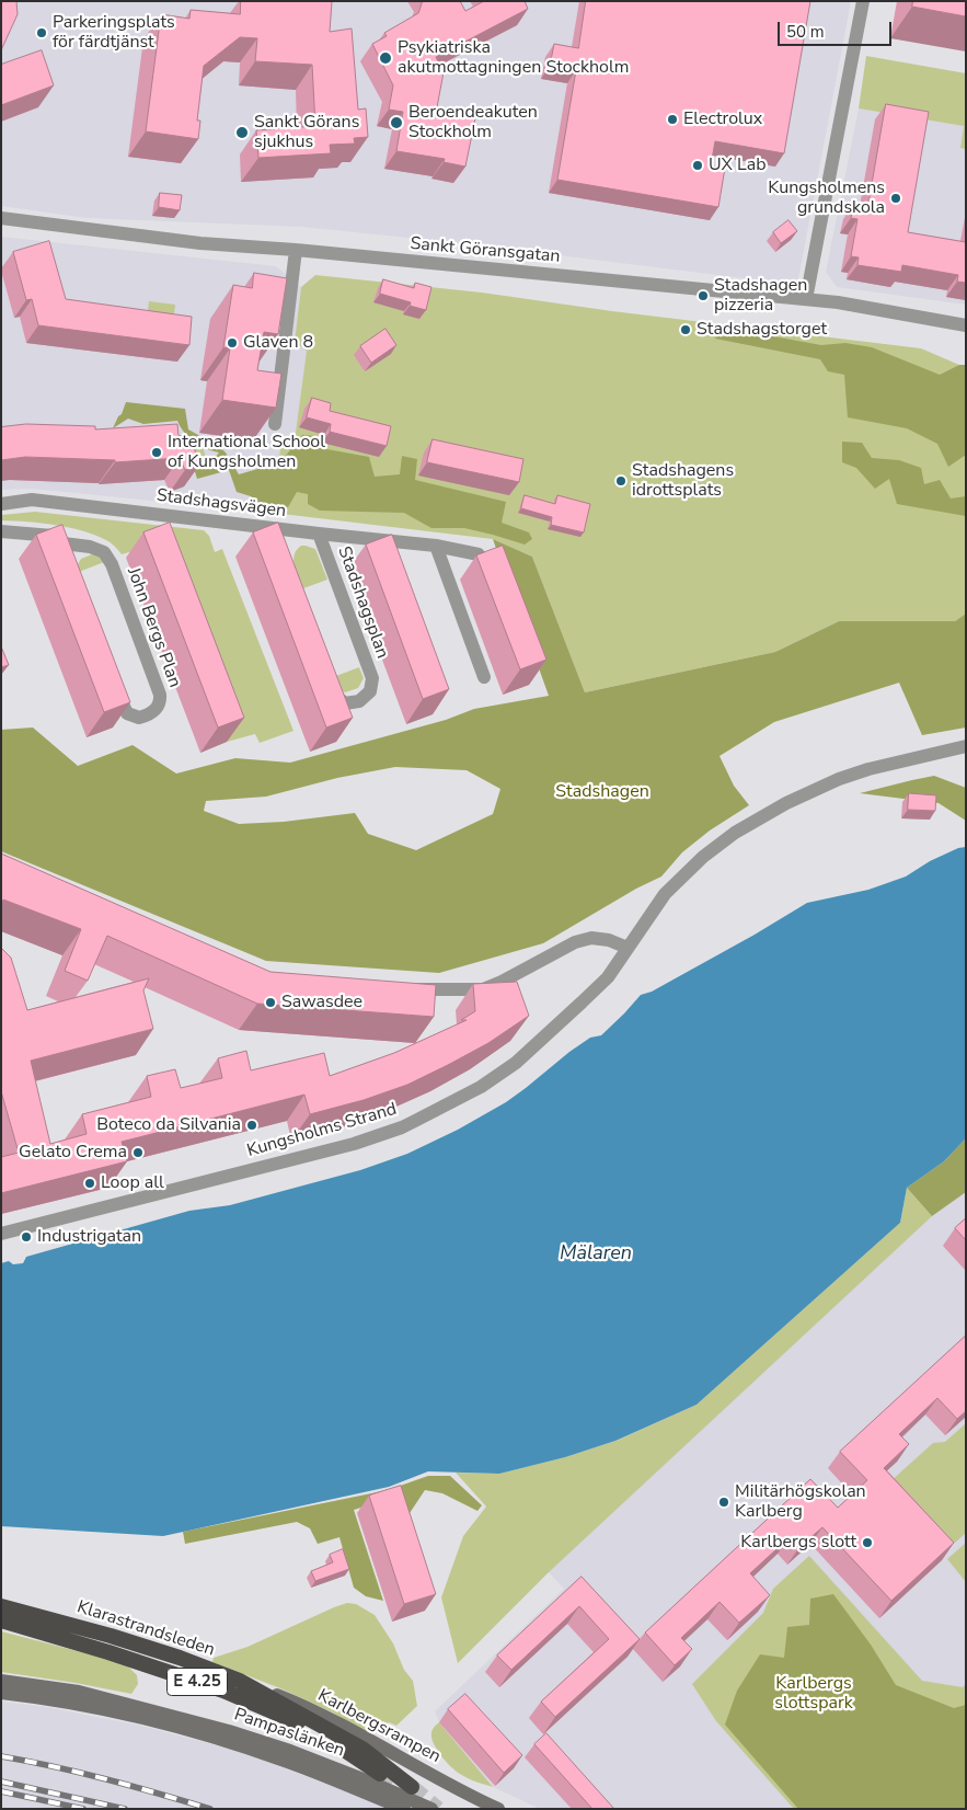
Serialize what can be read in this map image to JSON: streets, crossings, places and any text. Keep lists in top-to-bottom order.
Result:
{
  "streets": {
    "highway": ["Klarastrandsleden", "E 4.25"],
    "main road": ["Karlbergsrampen", "Pampaslänken"],
    "street": [
      "Sankt Göransgatan",
      "Stadshagsvägen",
      "Stadshagsplan",
      "John Bergs Plan",
      "Kungsholms Strand"
    ]
  },
  "crossings": [
    ["Stadshagsvägen", "Stadshagsplan"],
    ["Klarastrandsleden", "Karlbergsrampen"]
  ],
  "water": ["Mälaren"],
  "parks": ["Stadshagen", "Karlbergs slottspark"],
  "places": [
    "Parkeringsplats för färdtjänst",
    "Psykiatriska akutmottagningen Stockholm",
    "Electrolux",
    "Beroendeakuten Stockholm",
    "Sankt Görans sjukhus",
    "UX Lab",
    "Kungsholmens grundskola",
    "Stadshagen pizzeria",
    "Stadshagstorget",
    "Glaven 8",
    "International School of Kungsholmen",
    "Stadshagens idrottsplats",
    "Sawasdee",
    "Boteco da Silvania",
    "Gelato Crema",
    "Loop all",
    "Industrigatan",
    "Militärhögskolan Karlberg",
    "Karlbergs slott"
  ],
  "scale_bar": "50 m"
}
